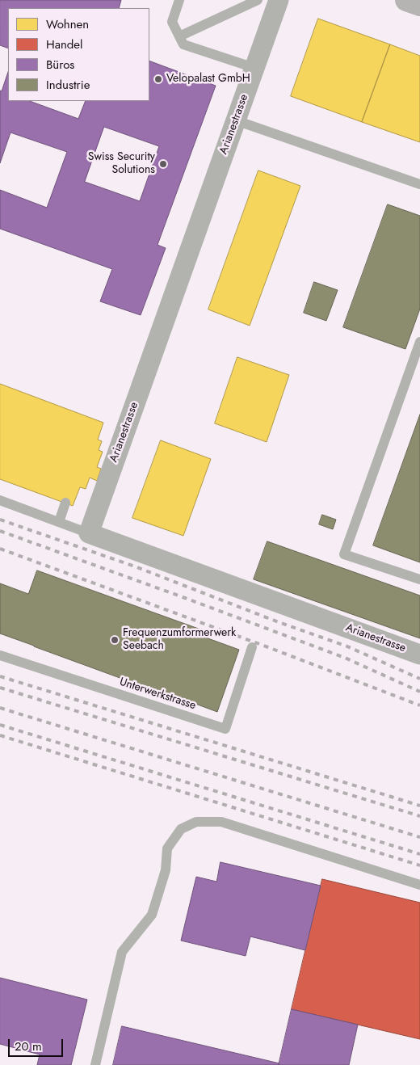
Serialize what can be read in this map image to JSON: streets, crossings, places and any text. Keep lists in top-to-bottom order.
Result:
{
  "streets": {
    "street": ["Arianestrasse"],
    "lane": ["Unterwerkstrasse"]
  },
  "places": ["Velopalast GmbH", "Swiss Security Solutions", "Frequenzumformerwerk Seebach"],
  "legend": [
    "Wohnen",
    "Handel",
    "Büros",
    "Industrie"
  ],
  "scale_bar": "20 m"
}
